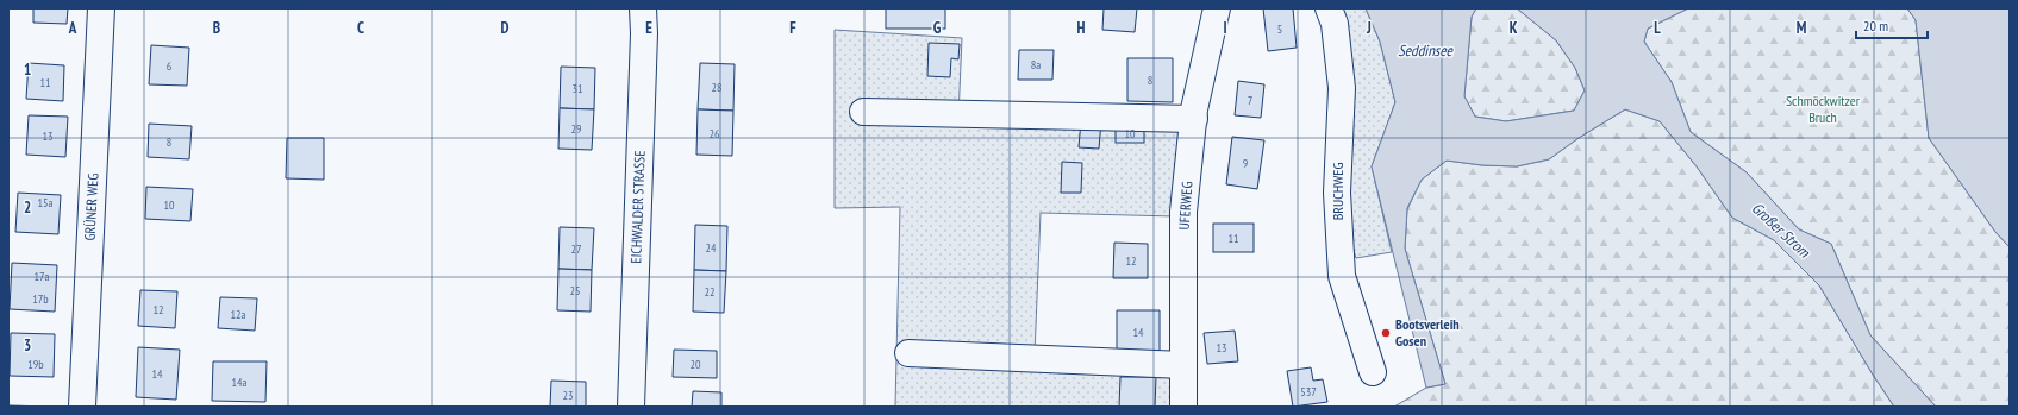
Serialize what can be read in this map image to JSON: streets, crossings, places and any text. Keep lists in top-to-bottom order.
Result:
{
  "streets": {
    "street": [
      "BRUCHWEG",
      "UFERWEG",
      "GRÜNER WEG",
      "EICHWALDER STRASSE"
    ]
  },
  "water": ["Seddinsee", "Großer Strom"],
  "parks": ["Schmöckwitzer Bruch"],
  "places": ["Bootsverleih Gosen"],
  "house_numbers": [
    "5",
    "8a",
    "6",
    "8",
    "11",
    "28",
    "31",
    "7",
    "29",
    "26",
    "10",
    "13",
    "8",
    "9",
    "15a",
    "10",
    "11",
    "24",
    "27",
    "12",
    "17a",
    "25",
    "22",
    "17b",
    "12",
    "12a",
    "14",
    "13",
    "19b",
    "20",
    "14",
    "14a",
    "537",
    "23"
  ],
  "scale_bar": "20 m",
  "grid": {
    "columns": [
      "A",
      "B",
      "C",
      "D",
      "E",
      "F",
      "G",
      "H",
      "I",
      "J",
      "K",
      "L",
      "M"
    ],
    "rows": ["1", "2", "3"]
  }
}
